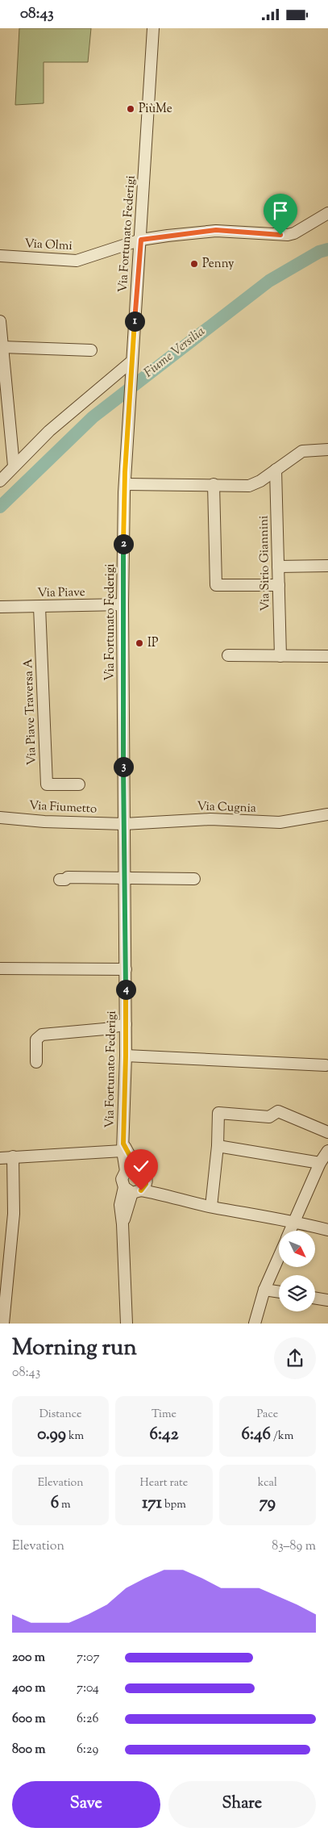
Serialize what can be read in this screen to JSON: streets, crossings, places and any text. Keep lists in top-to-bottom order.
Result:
{
  "streets": {
    "street": [
      "Via Fortunato Federigi",
      "Via Olmi",
      "Via Sirio Giannini",
      "Via Piave",
      "Via Piave Traversa A",
      "Via Fiumetto",
      "Via Cugnia"
    ]
  },
  "crossings": [
    ["Via Fortunato Federigi", "Via Olmi"],
    ["Via Fortunato Federigi", "Via Piave"],
    ["Via Fortunato Federigi", "Via Fiumetto"],
    ["Via Fortunato Federigi", "Via Cugnia"],
    ["Via Piave", "Via Piave Traversa A"],
    ["Via Fiumetto", "Via Cugnia"]
  ],
  "water": ["Fiume Versilia"],
  "places": ["PiùMe", "Penny", "IP"],
  "north": "bottom right",
  "page": {
    "status": "08:43",
    "pins": [
      "1",
      "2",
      "3",
      "4"
    ],
    "heading": ["Morning run", "08:43"],
    "stats": [
      ["Distance", "0.99 km"],
      ["Time", "6:42"],
      ["Pace", "6:46 /km"],
      ["Elevation", "6 m"],
      ["Heart rate", "171 bpm"],
      ["kcal", "79"]
    ],
    "chart": ["Elevation", "83–89 m"],
    "list": [
      {
        "name": "200 m",
        "note": "7:07"
      },
      {
        "name": "400 m",
        "note": "7:04"
      },
      {
        "name": "600 m",
        "note": "6:26"
      },
      {
        "name": "800 m",
        "note": "6:29"
      }
    ],
    "buttons": ["Save", "Share"]
  }
}
